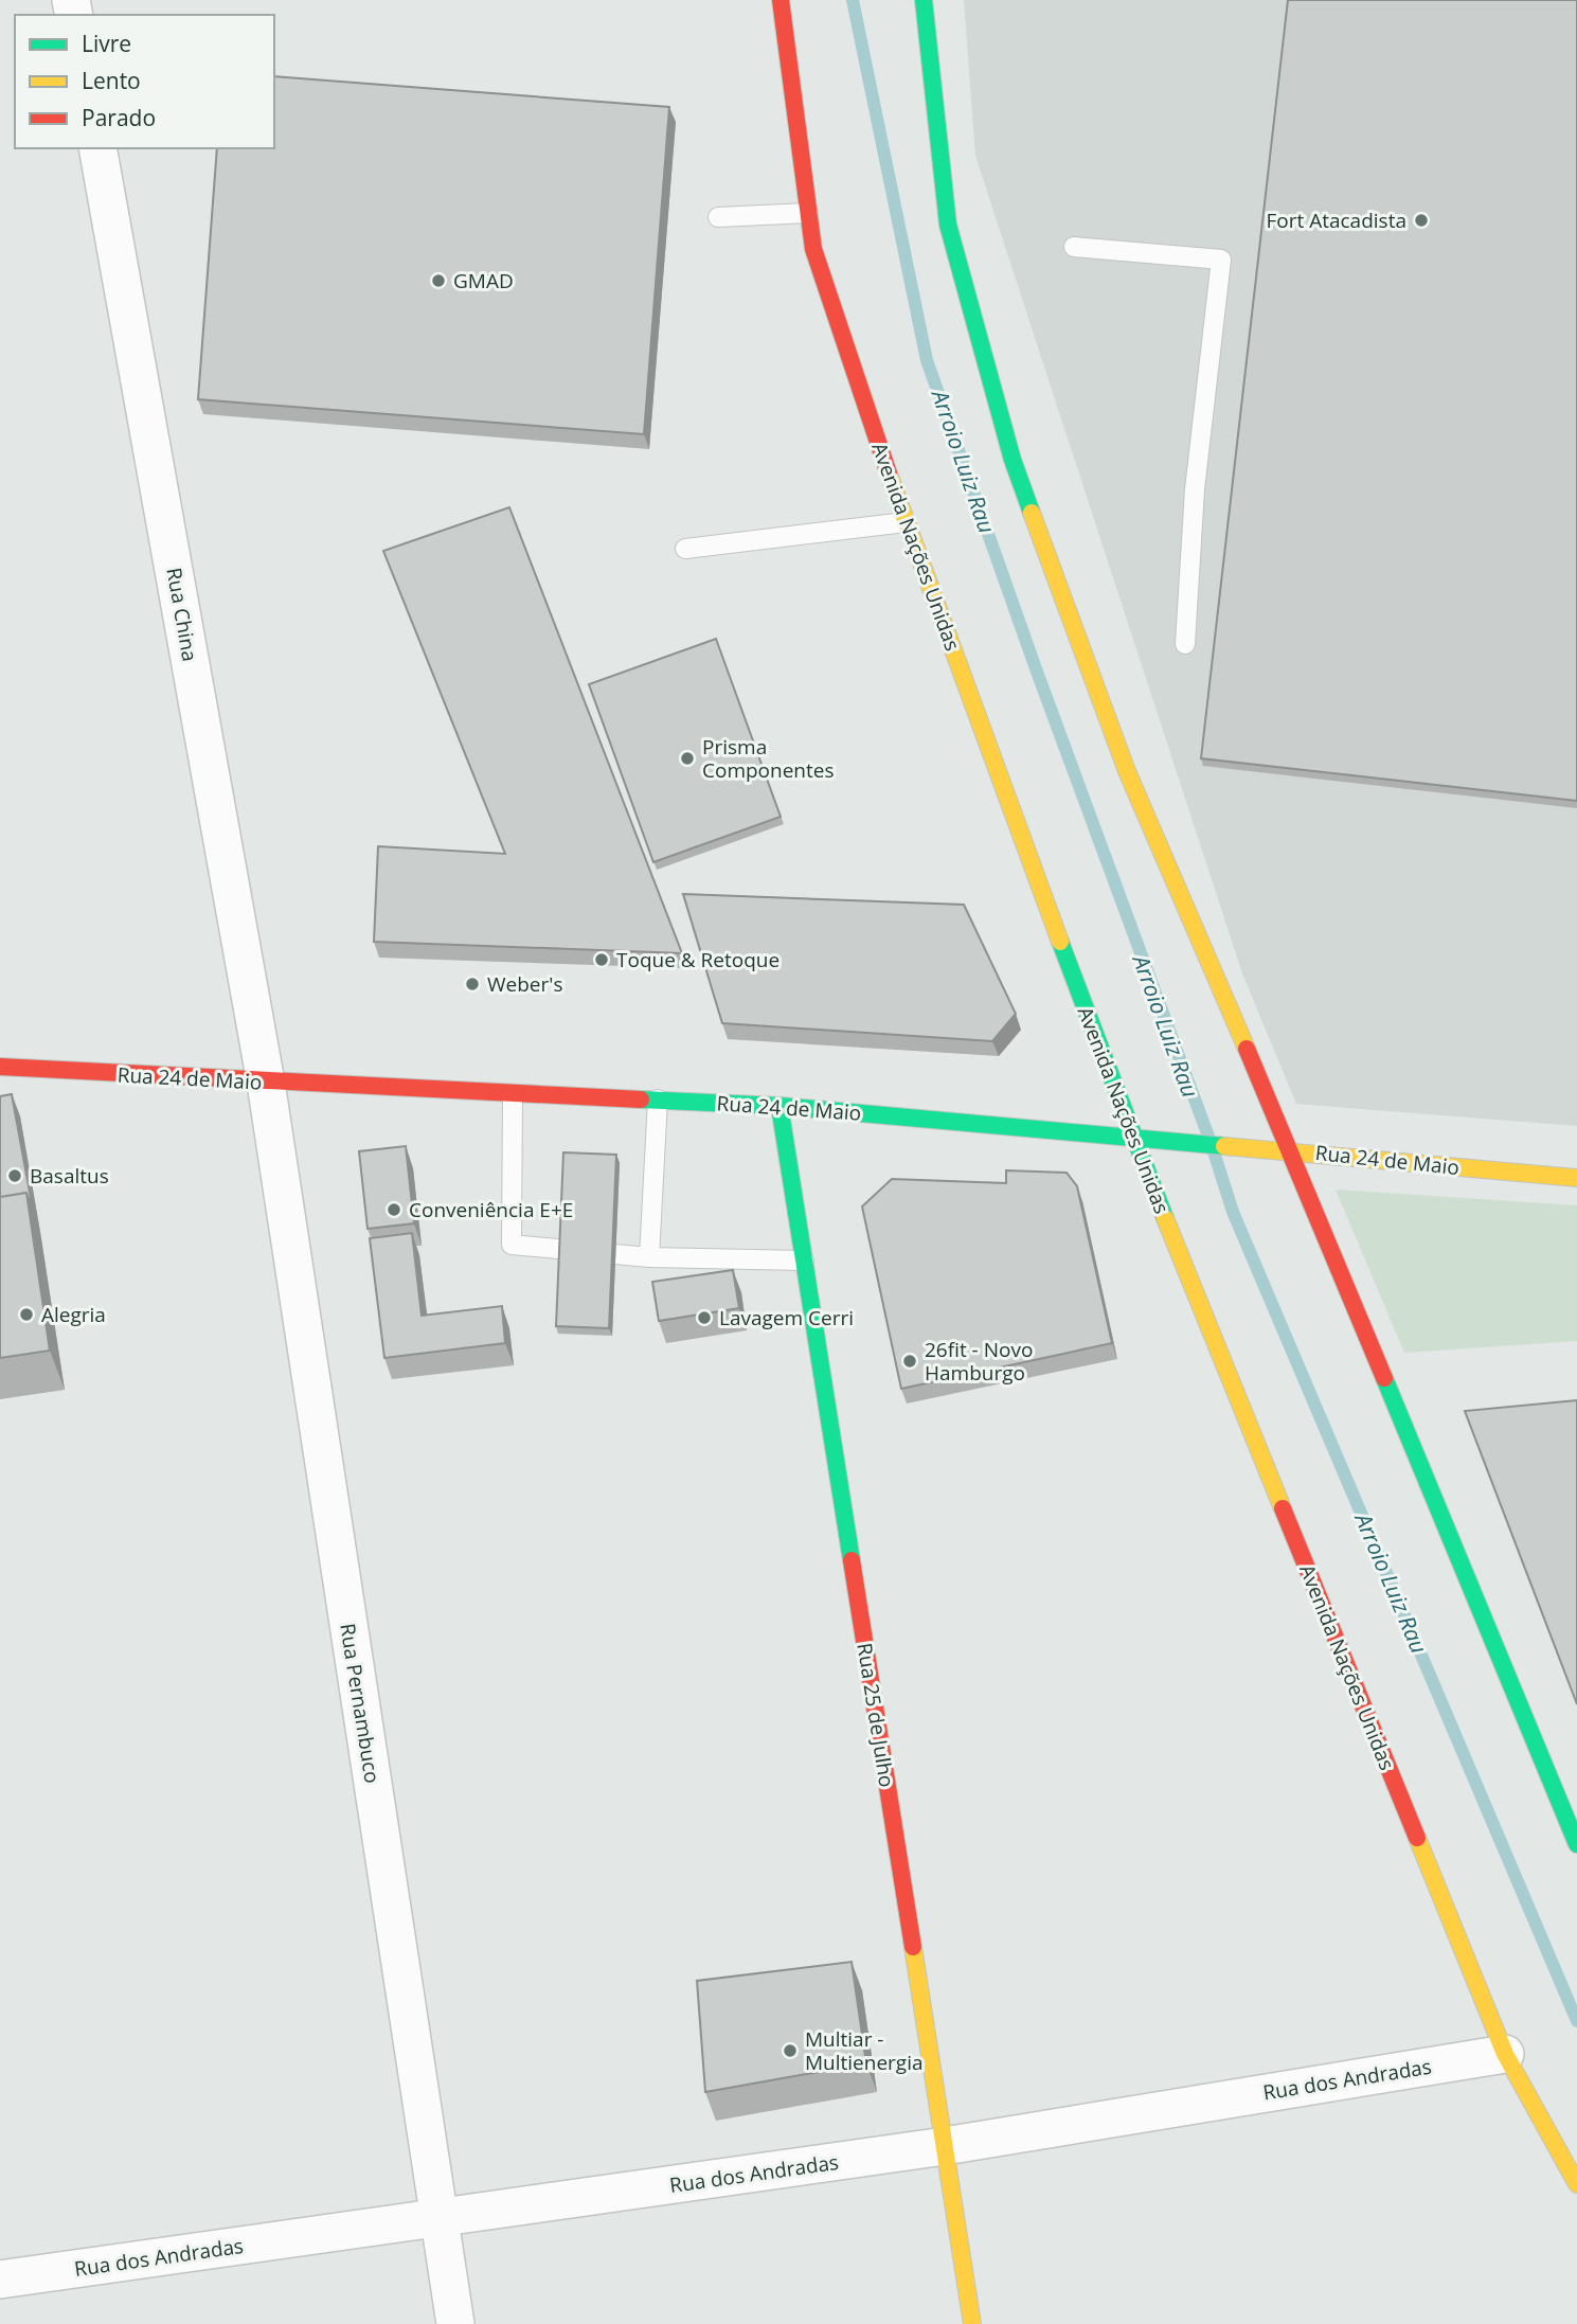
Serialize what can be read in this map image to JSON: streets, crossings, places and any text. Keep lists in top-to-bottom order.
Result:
{
  "streets": {
    "main road": ["Avenida Nações Unidas", "Rua 24 de Maio", "Rua 25 de Julho"],
    "street": ["Rua China", "Rua Pernambuco", "Rua dos Andradas"]
  },
  "crossings": [
    ["Avenida Nações Unidas", "Rua 24 de Maio"],
    ["Avenida Nações Unidas", "Rua dos Andradas"],
    ["Rua China", "Rua 24 de Maio"],
    ["Rua China", "Rua Pernambuco"],
    ["Rua 24 de Maio", "Rua Pernambuco"],
    ["Rua 24 de Maio", "Rua 25 de Julho"],
    ["Rua Pernambuco", "Rua dos Andradas"],
    ["Rua 25 de Julho", "Rua dos Andradas"]
  ],
  "water": ["Arroio Luiz Rau"],
  "places": [
    "Fort Atacadista",
    "GMAD",
    "Prisma Componentes",
    "Toque & Retoque",
    "Weber's",
    "Basaltus",
    "Conveniência E+E",
    "Alegria",
    "Lavagem Cerri",
    "26fit - Novo Hamburgo",
    "Multiar - Multienergia"
  ],
  "legend": ["Livre", "Lento", "Parado"]
}
